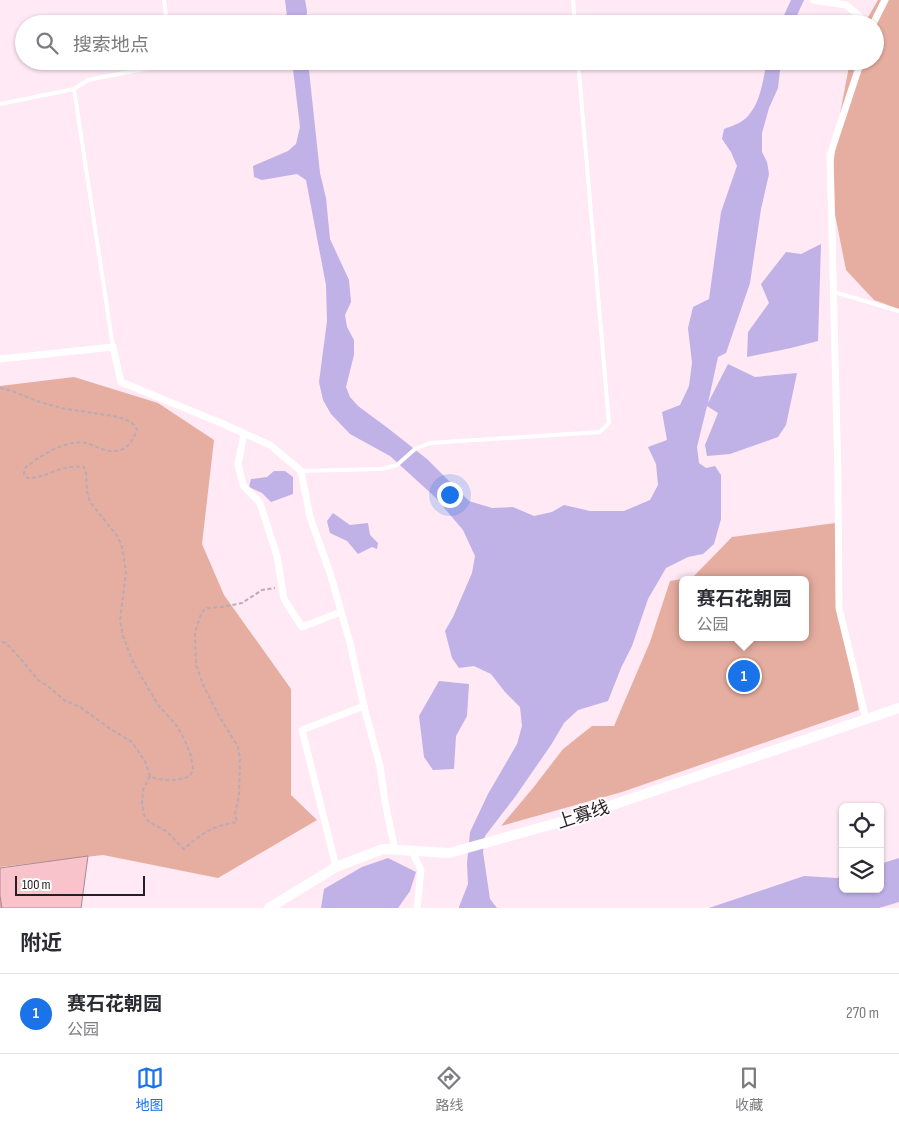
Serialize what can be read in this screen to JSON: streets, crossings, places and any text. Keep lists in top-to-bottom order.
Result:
{
  "streets": {
    "street": ["上寡线"]
  },
  "scale_bar": "100 m",
  "page": {
    "search": "搜索地点",
    "popup": ["赛石花朝园", "公园"],
    "pins": "1",
    "scale": "100 m",
    "heading": "附近",
    "list": [
      {
        "mark": "1",
        "name": "赛石花朝园",
        "note": "公园",
        "value": "270 m"
      }
    ],
    "nav": ["地图", "路线", "收藏"]
  }
}
